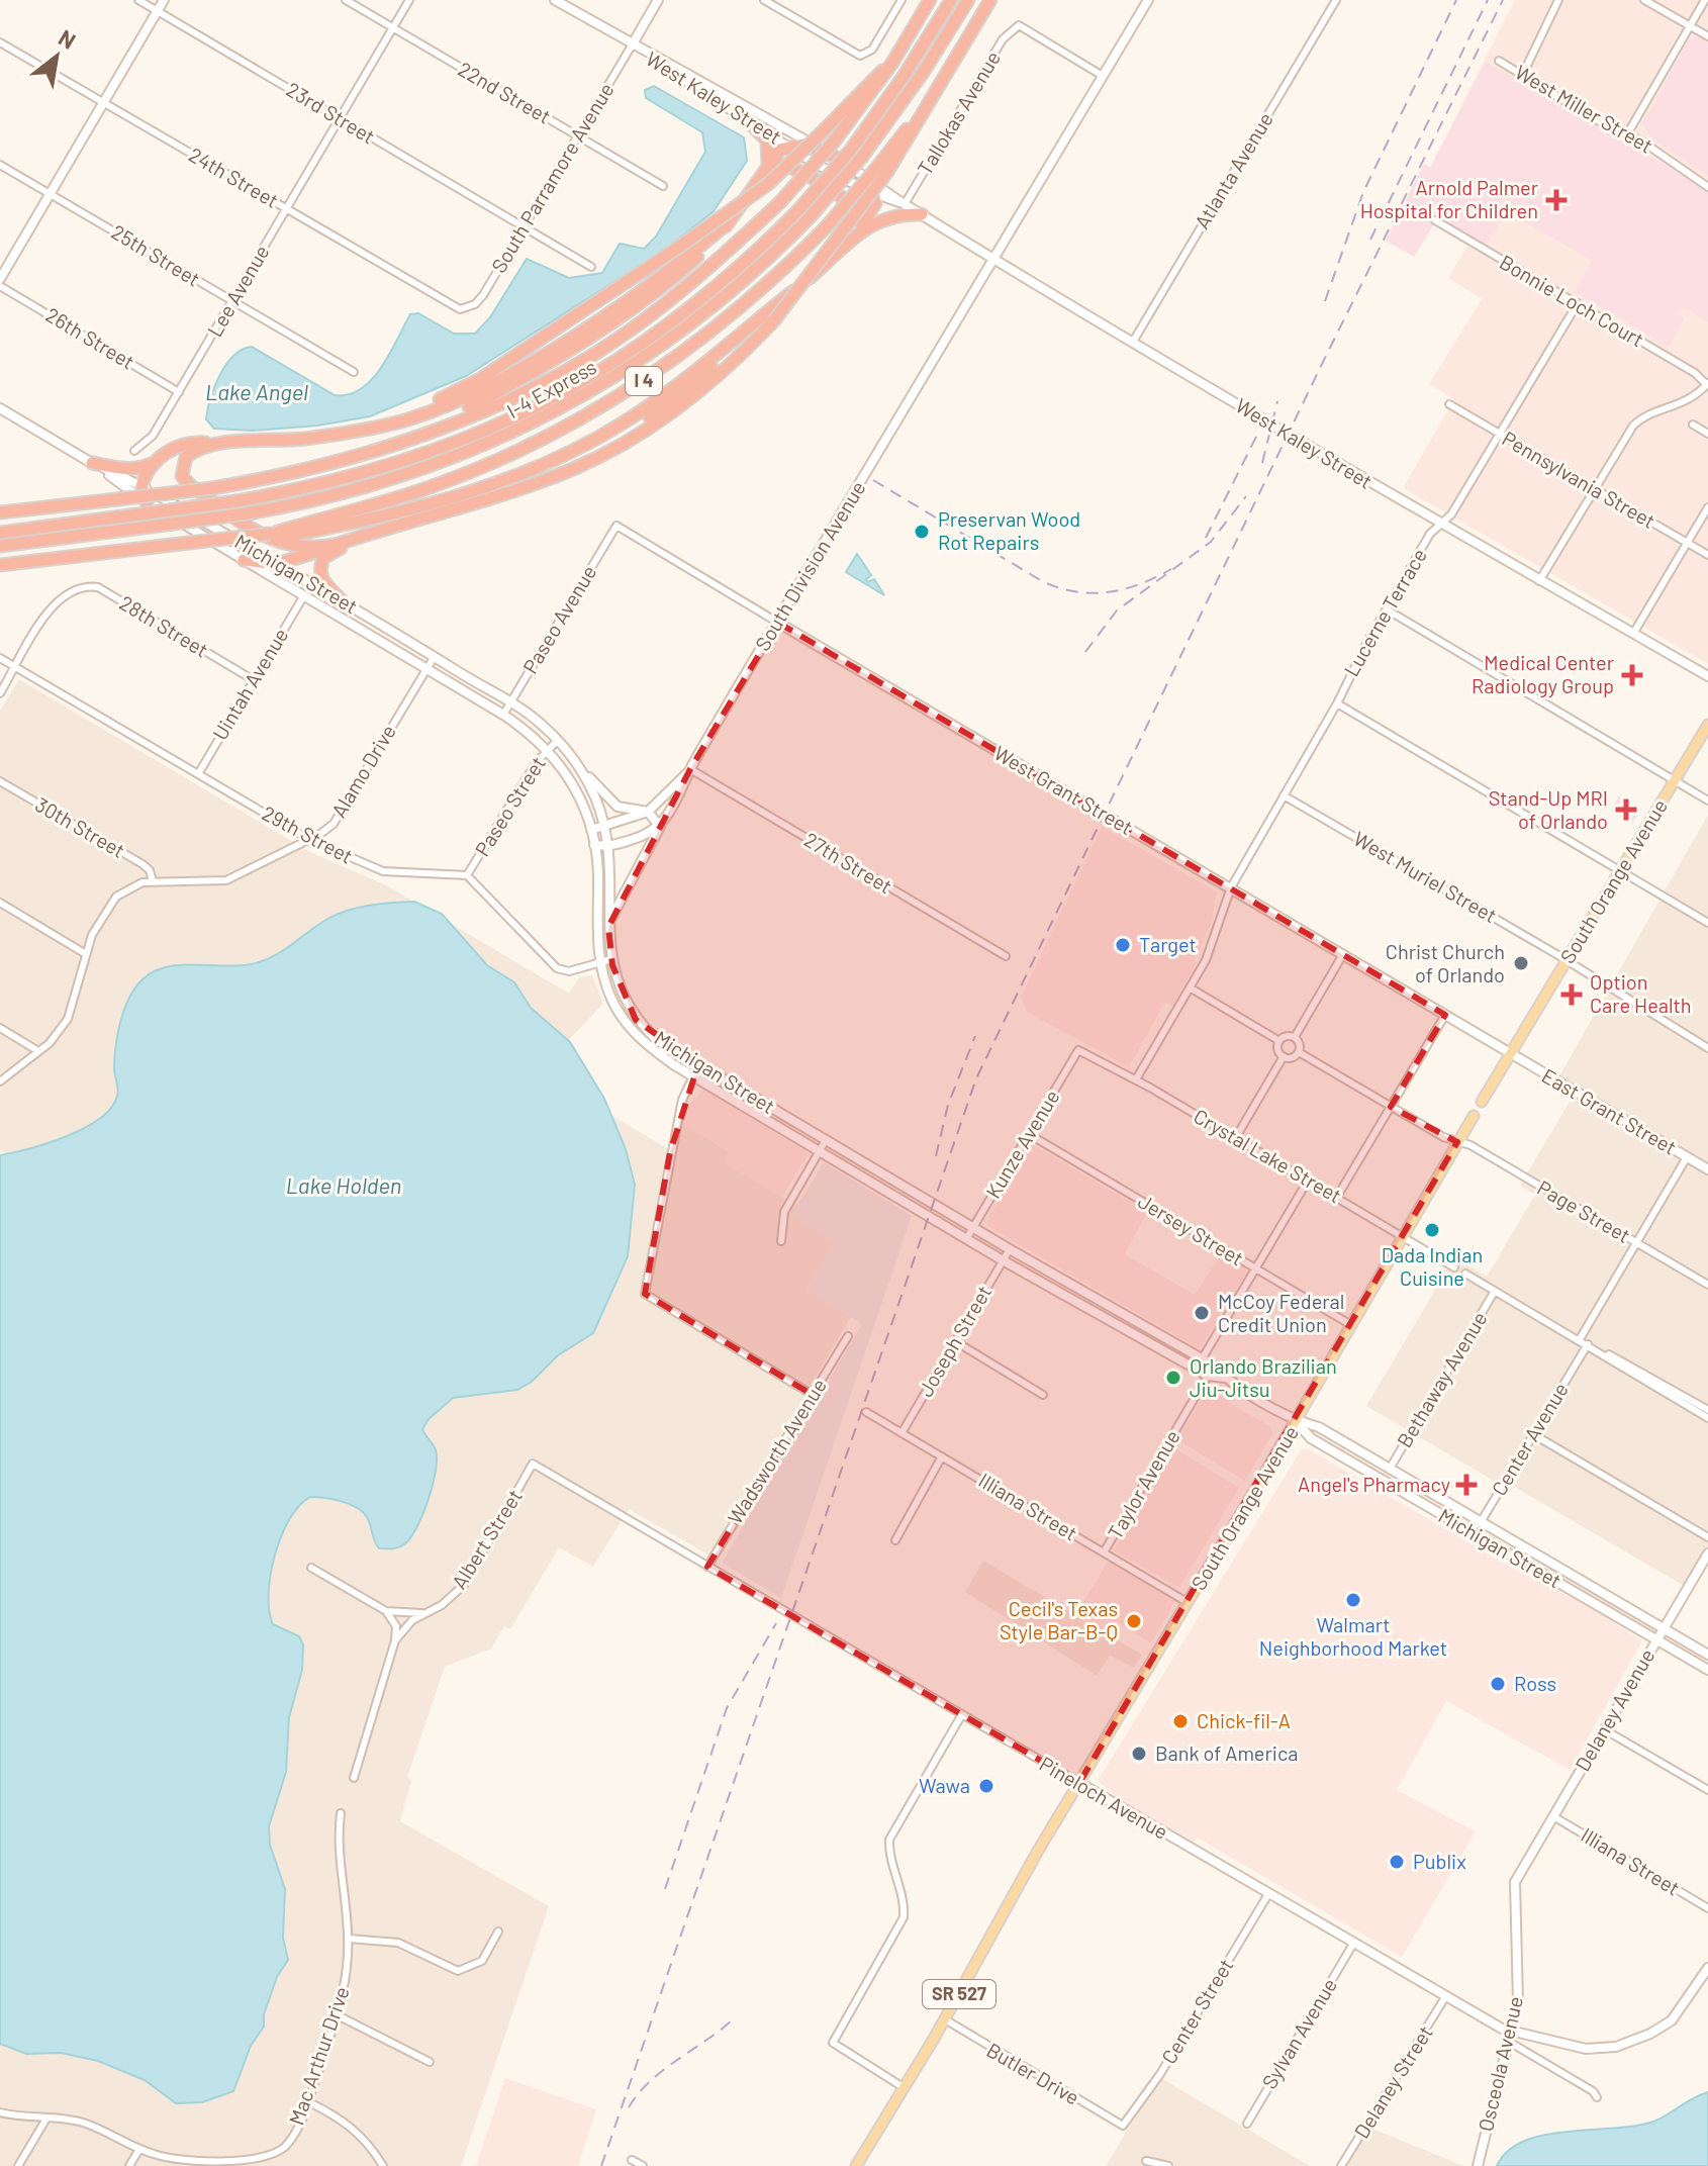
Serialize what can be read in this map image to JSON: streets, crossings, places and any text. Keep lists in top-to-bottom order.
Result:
{
  "streets": {
    "highway": ["I 4", "I-4 Express"],
    "main road": ["South Orange Avenue", "SR 527"],
    "street": [
      "22nd Street",
      "West Kaley Street",
      "West Miller Street",
      "23rd Street",
      "Tallokas Avenue",
      "Atlanta Avenue",
      "24th Street",
      "South Parramore Avenue",
      "25th Street",
      "Lee Avenue",
      "Bonnie Loch Court",
      "26th Street",
      "Pennsylvania Street",
      "South Division Avenue",
      "Michigan Street",
      "Lucerne Terrace",
      "Paseo Avenue",
      "28th Street",
      "Uintah Avenue",
      "Alamo Drive",
      "West Grant Street",
      "Paseo Street",
      "30th Street",
      "29th Street",
      "27th Street",
      "West Muriel Street",
      "East Grant Street",
      "Kunze Avenue",
      "Crystal Lake Street",
      "Page Street",
      "Jersey Street",
      "Joseph Street",
      "Bethaway Avenue",
      "Center Avenue",
      "Wadsworth Avenue",
      "Taylor Avenue",
      "Illiana Street",
      "Albert Street",
      "Delaney Avenue",
      "Pineloch Avenue",
      "Center Street",
      "Sylvan Avenue",
      "Mac Arthur Drive",
      "Osceola Avenue",
      "Butler Drive",
      "Delaney Street"
    ]
  },
  "crossings": [
    ["22nd Street", "South Parramore Avenue"],
    ["22nd Street", "Lee Avenue"],
    ["West Kaley Street", "Tallokas Avenue"],
    ["West Kaley Street", "Atlanta Avenue"],
    ["West Kaley Street", "South Parramore Avenue"],
    ["West Kaley Street", "South Division Avenue"],
    ["West Kaley Street", "Lucerne Terrace"],
    ["23rd Street", "South Parramore Avenue"],
    ["23rd Street", "Lee Avenue"],
    ["Tallokas Avenue", "South Division Avenue"],
    ["24th Street", "South Parramore Avenue"],
    ["24th Street", "Lee Avenue"],
    ["25th Street", "Lee Avenue"],
    ["Lee Avenue", "26th Street"],
    ["Bonnie Loch Court", "Lucerne Terrace"],
    ["I-4 Express", "Michigan Street"],
    ["Pennsylvania Street", "Lucerne Terrace"],
    ["South Division Avenue", "Michigan Street"],
    ["South Division Avenue", "West Grant Street"],
    ["South Division Avenue", "27th Street"],
    ["Michigan Street", "Paseo Avenue"],
    ["Michigan Street", "Uintah Avenue"],
    ["Michigan Street", "Alamo Drive"],
    ["Michigan Street", "Paseo Street"],
    ["Michigan Street", "South Orange Avenue"],
    ["Michigan Street", "Kunze Avenue"],
    ["Michigan Street", "Joseph Street"],
    ["Michigan Street", "Bethaway Avenue"],
    ["Michigan Street", "Center Avenue"],
    ["Michigan Street", "Taylor Avenue"],
    ["Michigan Street", "Delaney Avenue"],
    ["Lucerne Terrace", "West Grant Street"],
    ["Lucerne Terrace", "West Muriel Street"],
    ["Lucerne Terrace", "Crystal Lake Street"],
    ["Paseo Avenue", "West Grant Street"],
    ["28th Street", "Uintah Avenue"],
    ["28th Street", "29th Street"],
    ["Uintah Avenue", "29th Street"],
    ["Alamo Drive", "30th Street"],
    ["Alamo Drive", "29th Street"],
    ["West Grant Street", "South Orange Avenue"],
    ["West Grant Street", "East Grant Street"],
    ["Paseo Street", "29th Street"],
    ["West Muriel Street", "South Orange Avenue"],
    ["South Orange Avenue", "East Grant Street"],
    ["South Orange Avenue", "Crystal Lake Street"],
    ["South Orange Avenue", "Page Street"],
    ["South Orange Avenue", "Jersey Street"],
    ["South Orange Avenue", "Illiana Street"],
    ["South Orange Avenue", "Pineloch Avenue"],
    ["South Orange Avenue", "Butler Drive"],
    ["Kunze Avenue", "Crystal Lake Street"],
    ["Kunze Avenue", "Jersey Street"],
    ["Joseph Street", "Illiana Street"],
    ["Wadsworth Avenue", "Pineloch Avenue"],
    ["Taylor Avenue", "Illiana Street"],
    ["Illiana Street", "Delaney Avenue"],
    ["Albert Street", "Pineloch Avenue"],
    ["Delaney Avenue", "Osceola Avenue"],
    ["Pineloch Avenue", "Center Street"],
    ["Pineloch Avenue", "Sylvan Avenue"],
    ["Pineloch Avenue", "Osceola Avenue"],
    ["Pineloch Avenue", "Delaney Street"],
    ["Center Street", "Butler Drive"]
  ],
  "water": ["Lake Angel", "Lake Holden"],
  "places": {
    "health": [
      "Arnold Palmer Hospital for Children",
      "Medical Center Radiology Group",
      "Stand-Up MRI of Orlando",
      "Option Care Health",
      "Angel's Pharmacy"
    ],
    "other": [
      "Preservan Wood Rot Repairs",
      "Target",
      "Christ Church of Orlando",
      "Dada Indian Cuisine",
      "McCoy Federal Credit Union",
      "Orlando Brazilian Jiu-Jitsu",
      "Walmart Neighborhood Market",
      "Cecil's Texas Style Bar-B-Q",
      "Ross",
      "Chick-fil-A",
      "Bank of America",
      "Wawa",
      "Publix"
    ]
  },
  "north": "top right"
}
